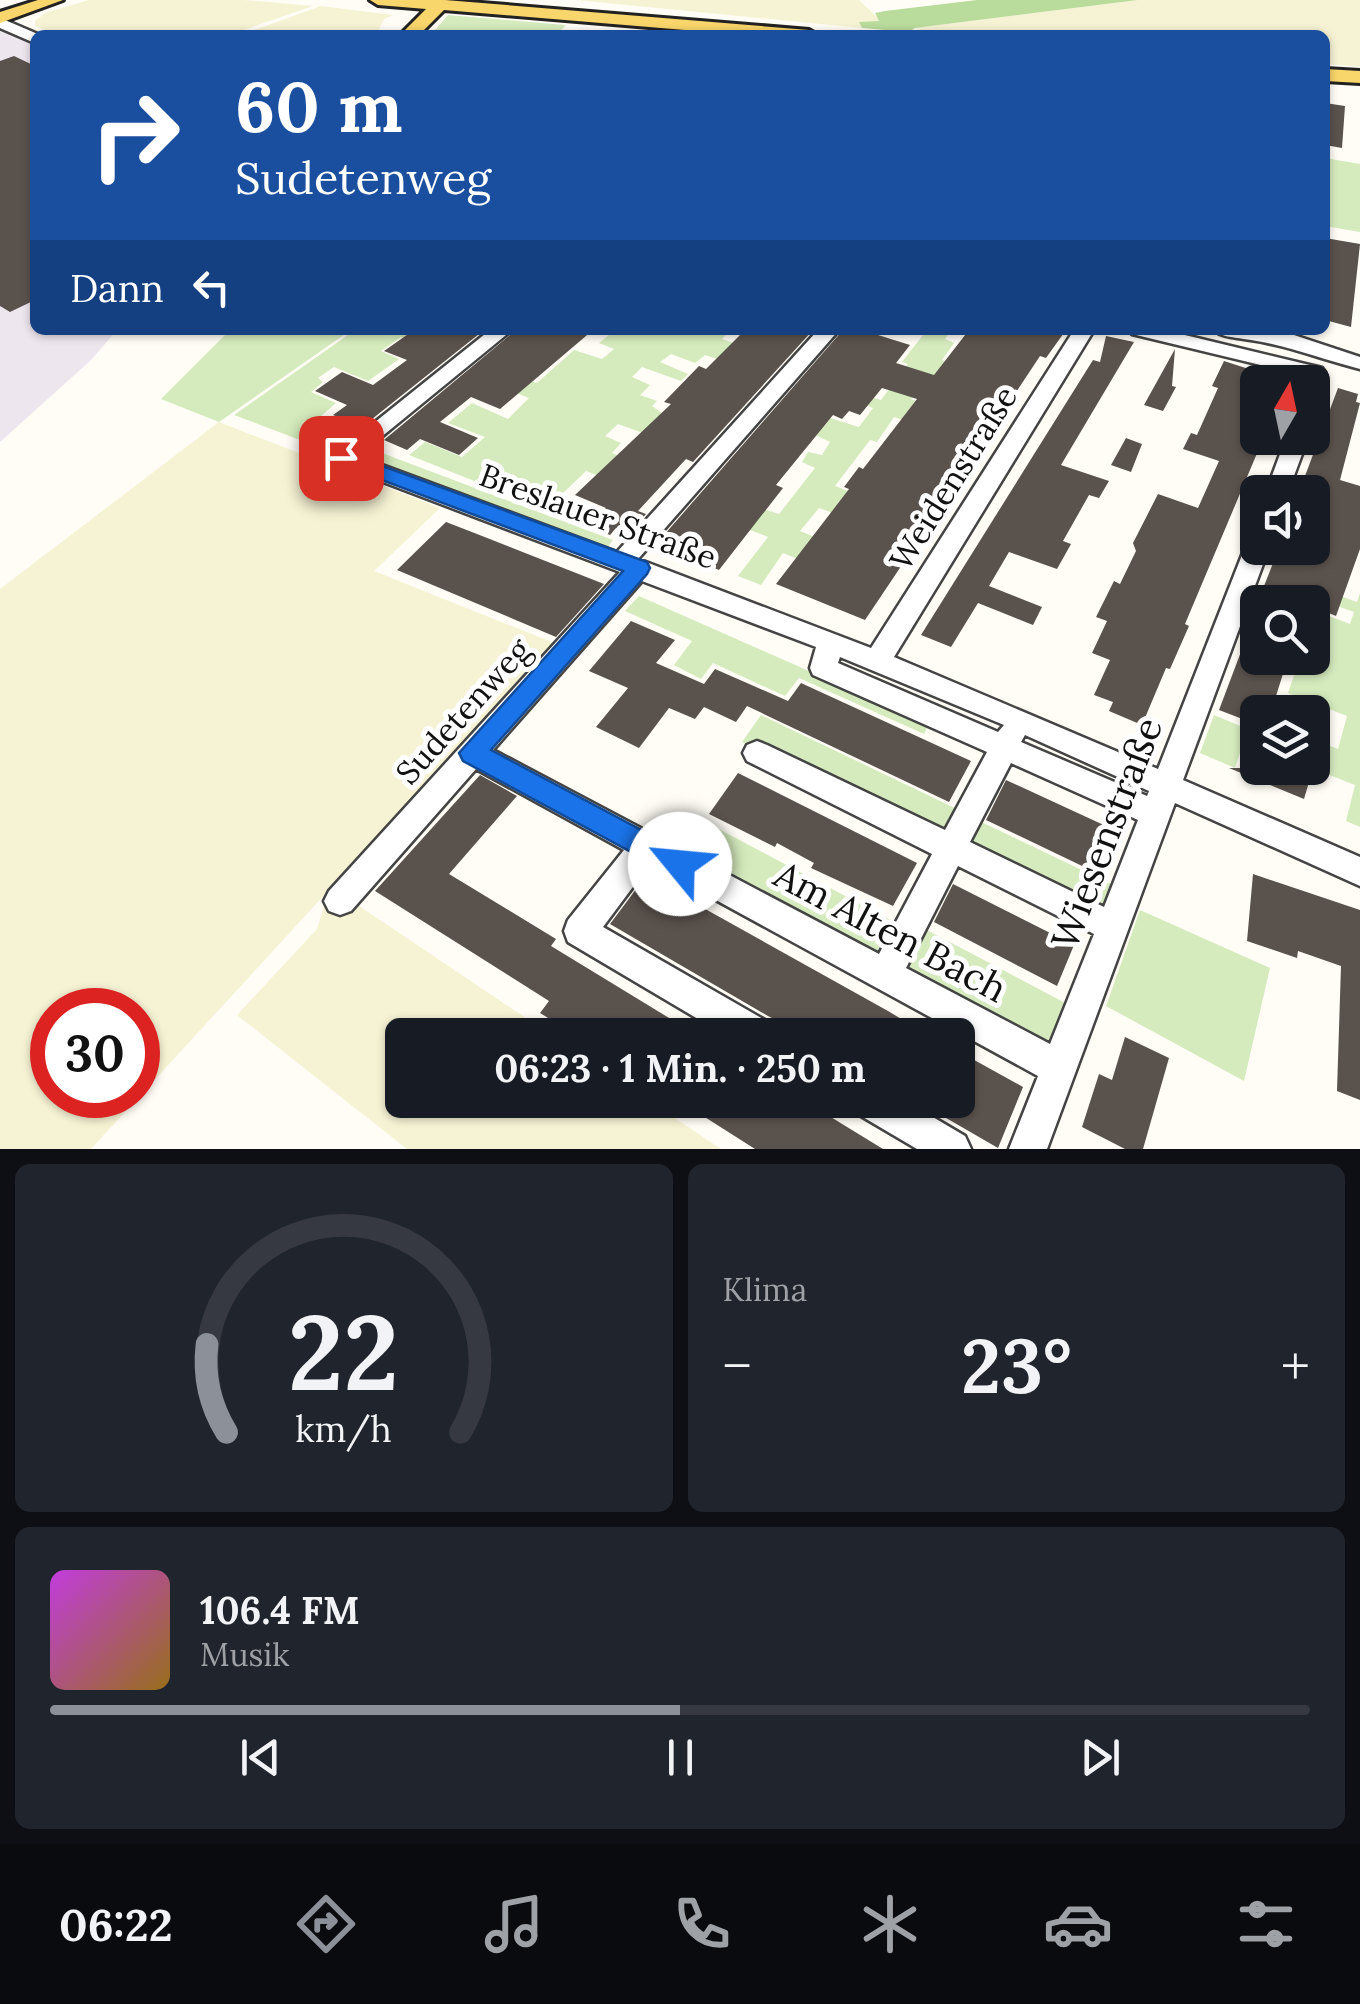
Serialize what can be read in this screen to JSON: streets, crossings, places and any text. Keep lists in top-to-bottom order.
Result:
{
  "streets": {
    "street": [
      "Weidenstraße",
      "Breslauer Straße",
      "Sudetenweg",
      "Wiesenstraße",
      "Am Alten Bach"
    ]
  },
  "crossings": [
    ["Weidenstraße", "Breslauer Straße"],
    ["Breslauer Straße", "Sudetenweg"],
    ["Breslauer Straße", "Wiesenstraße"],
    ["Sudetenweg", "Am Alten Bach"],
    ["Wiesenstraße", "Am Alten Bach"]
  ],
  "north": "top",
  "page": {
    "turn": ["60 m", "Sudetenweg"],
    "then": "Dann",
    "limit": "30",
    "trip": "06:23 · 1 Min. · 250 m",
    "tile": "Klima",
    "heat": ["−", "23°", "+"],
    "song": ["106.4 FM", "Musik"],
    "tabs": "06:22",
    "gauge": ["22", "km/h"]
  }
}
